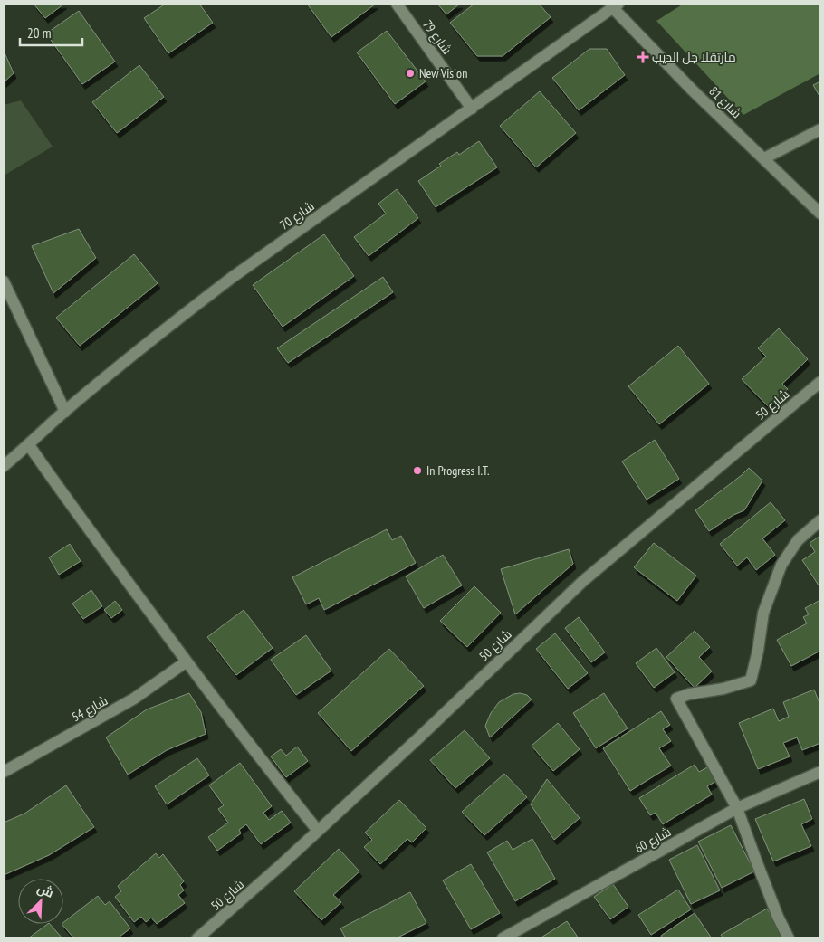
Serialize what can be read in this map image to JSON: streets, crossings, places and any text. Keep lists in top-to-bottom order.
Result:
{
  "streets": {
    "street": [
      "شارع 79",
      "شارع 81",
      "شارع 70",
      "شارع 50",
      "شارع 54",
      "شارع 60"
    ]
  },
  "crossings": [
    ["شارع 79", "شارع 70"],
    ["شارع 81", "شارع 70"]
  ],
  "places": {
    "health": ["مارتقلا جل الديب"],
    "other": ["New Vision", "In Progress I.T."]
  },
  "scale_bar": "20 m",
  "north": "top right"
}
